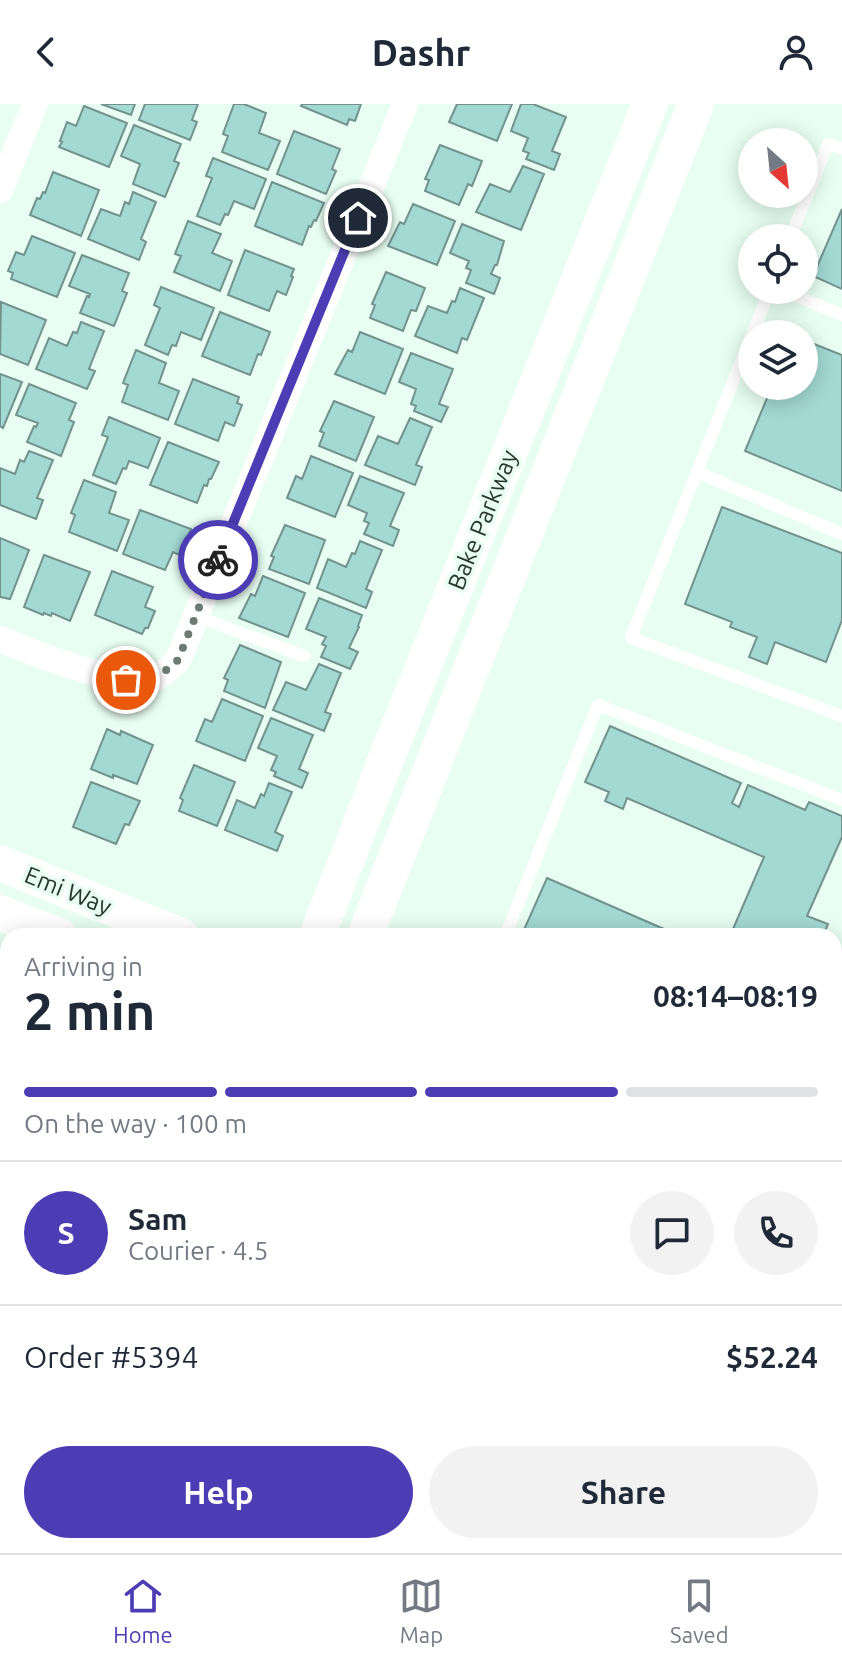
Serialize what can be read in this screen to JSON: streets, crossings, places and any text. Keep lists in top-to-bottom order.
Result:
{
  "streets": {
    "main road": ["Bake Parkway", "Emi Way"]
  },
  "north": "bottom right",
  "page": {
    "header": "Dashr",
    "heading": ["2 min", "Arriving in", "08:14–08:19"],
    "panel": [
      "Sam",
      "Courier · 4.5",
      "Order #5394",
      "$52.24"
    ],
    "bar": "On the way · 100 m",
    "round": "S",
    "buttons": ["Help", "Share"],
    "tabs": ["Home", "Map", "Saved"]
  }
}
